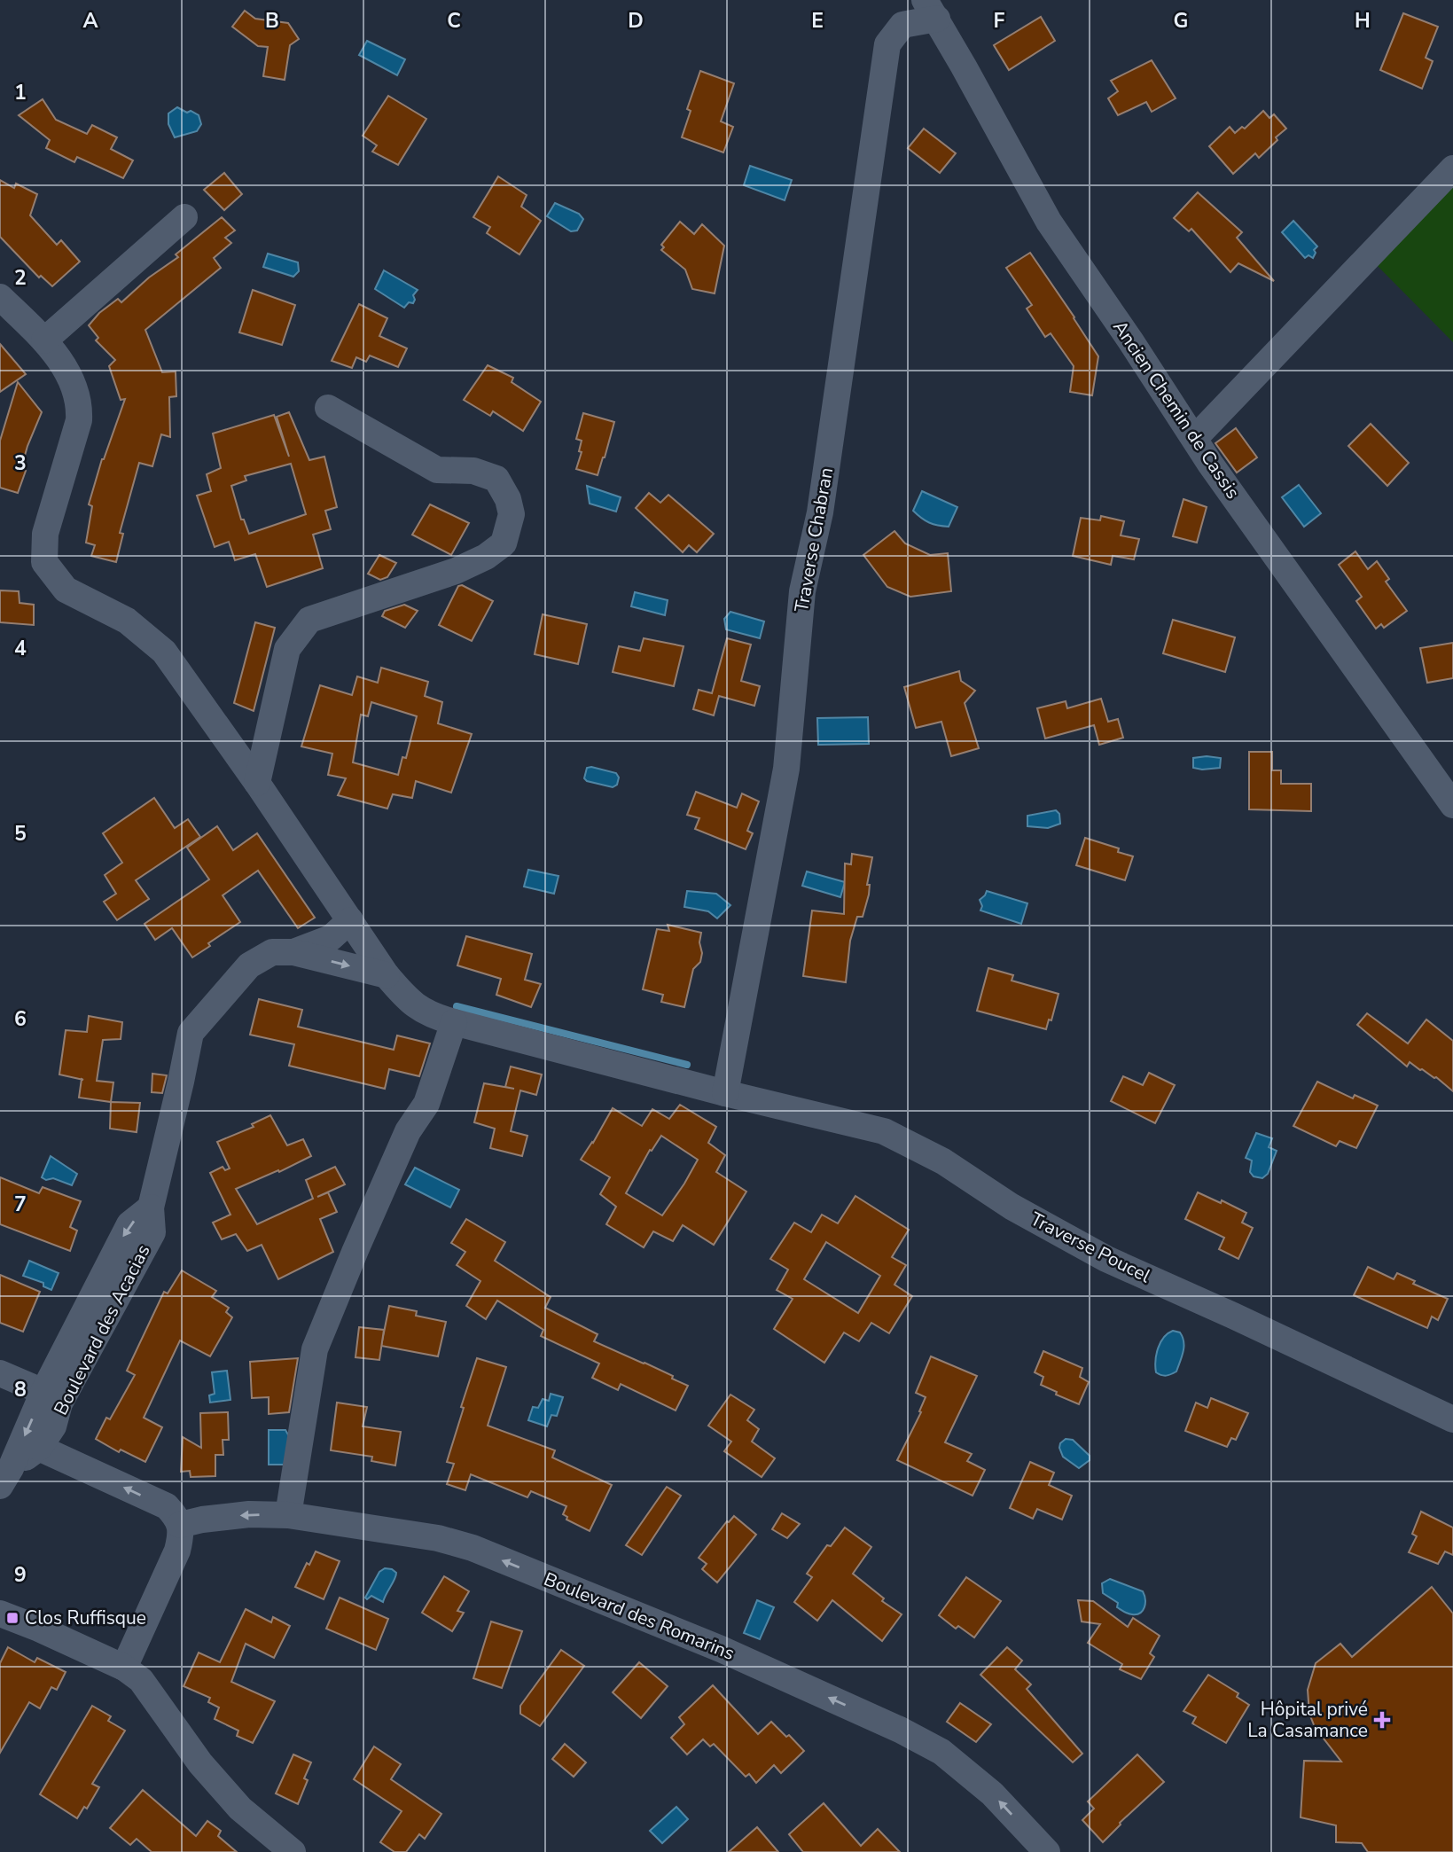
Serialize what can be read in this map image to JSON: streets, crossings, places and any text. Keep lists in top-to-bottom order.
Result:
{
  "streets": {
    "street": [
      "Ancien Chemin de Cassis",
      "Traverse Chabran",
      "Traverse Poucel",
      "Boulevard des Acacias",
      "Boulevard des Romarins"
    ]
  },
  "crossings": [
    ["Ancien Chemin de Cassis", "Traverse Chabran"],
    ["Traverse Chabran", "Traverse Poucel"]
  ],
  "one_way": ["Boulevard des Romarins"],
  "places": {
    "transit": ["Clos Ruffisque"],
    "health": ["Hôpital privé La Casamance"]
  },
  "grid": {
    "columns": [
      "A",
      "B",
      "C",
      "D",
      "E",
      "F",
      "G",
      "H"
    ],
    "rows": [
      "1",
      "2",
      "3",
      "4",
      "5",
      "6",
      "7",
      "8",
      "9"
    ]
  }
}
